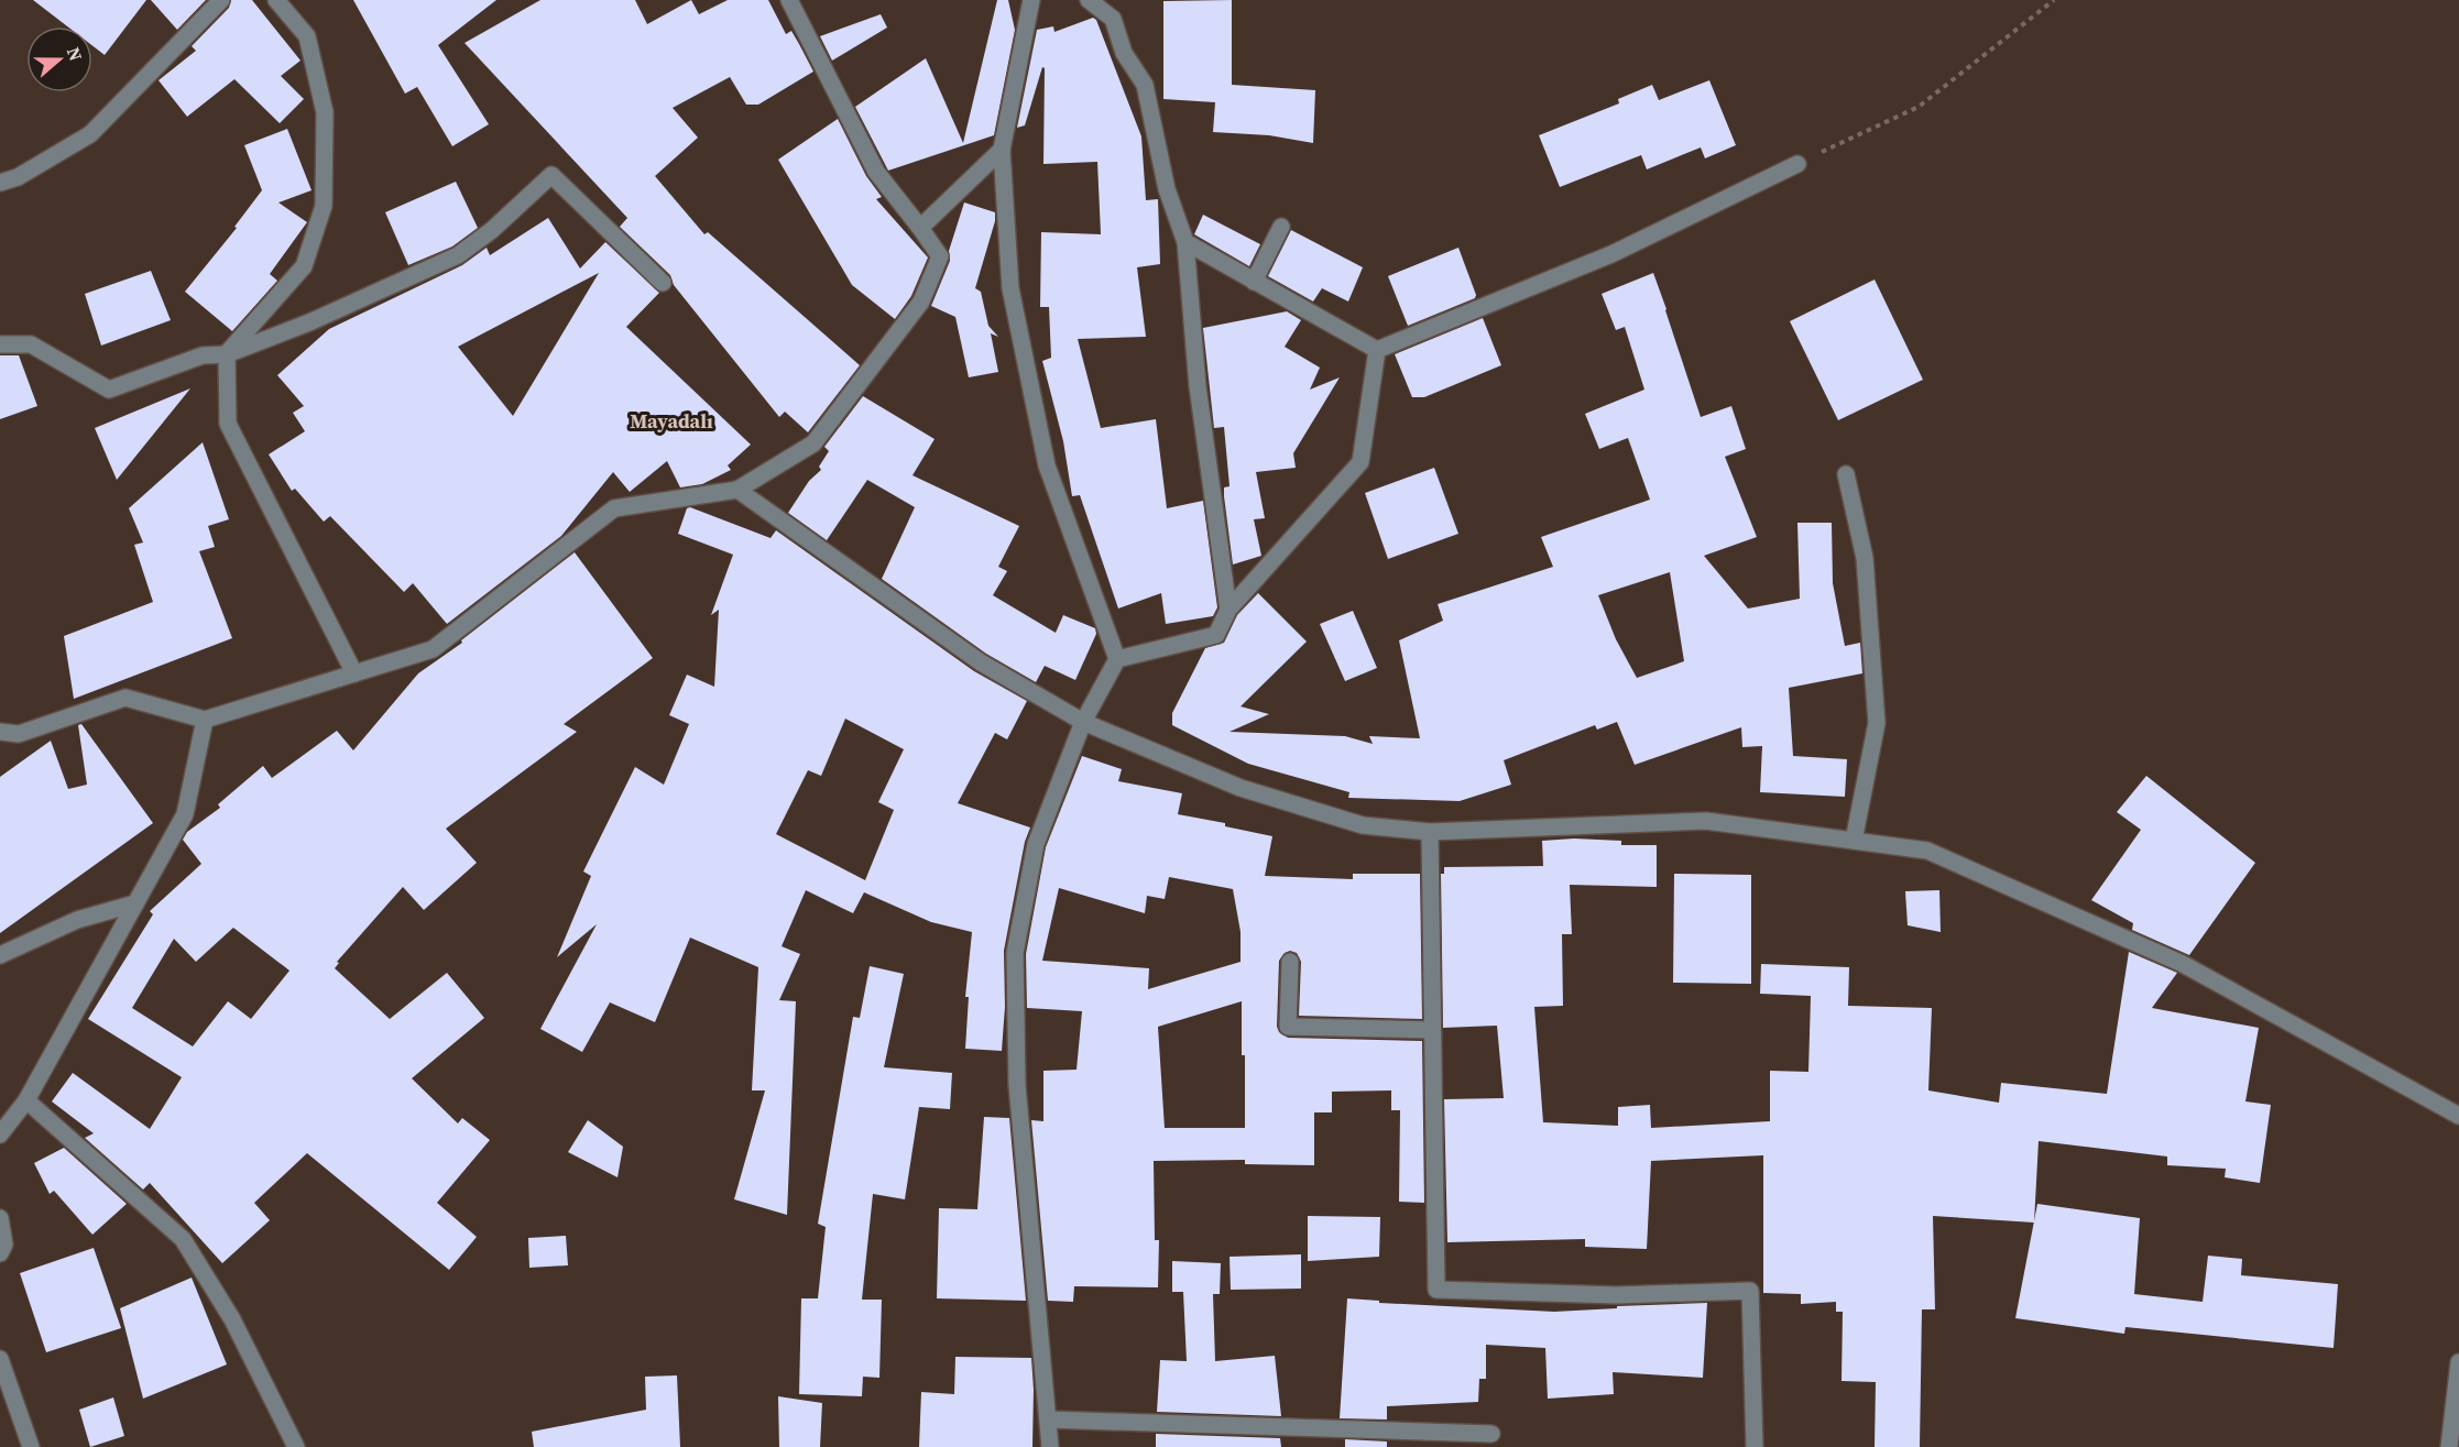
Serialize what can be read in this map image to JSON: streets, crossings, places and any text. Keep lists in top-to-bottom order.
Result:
{
  "districts": ["Mayadalı"],
  "north": "right"
}
